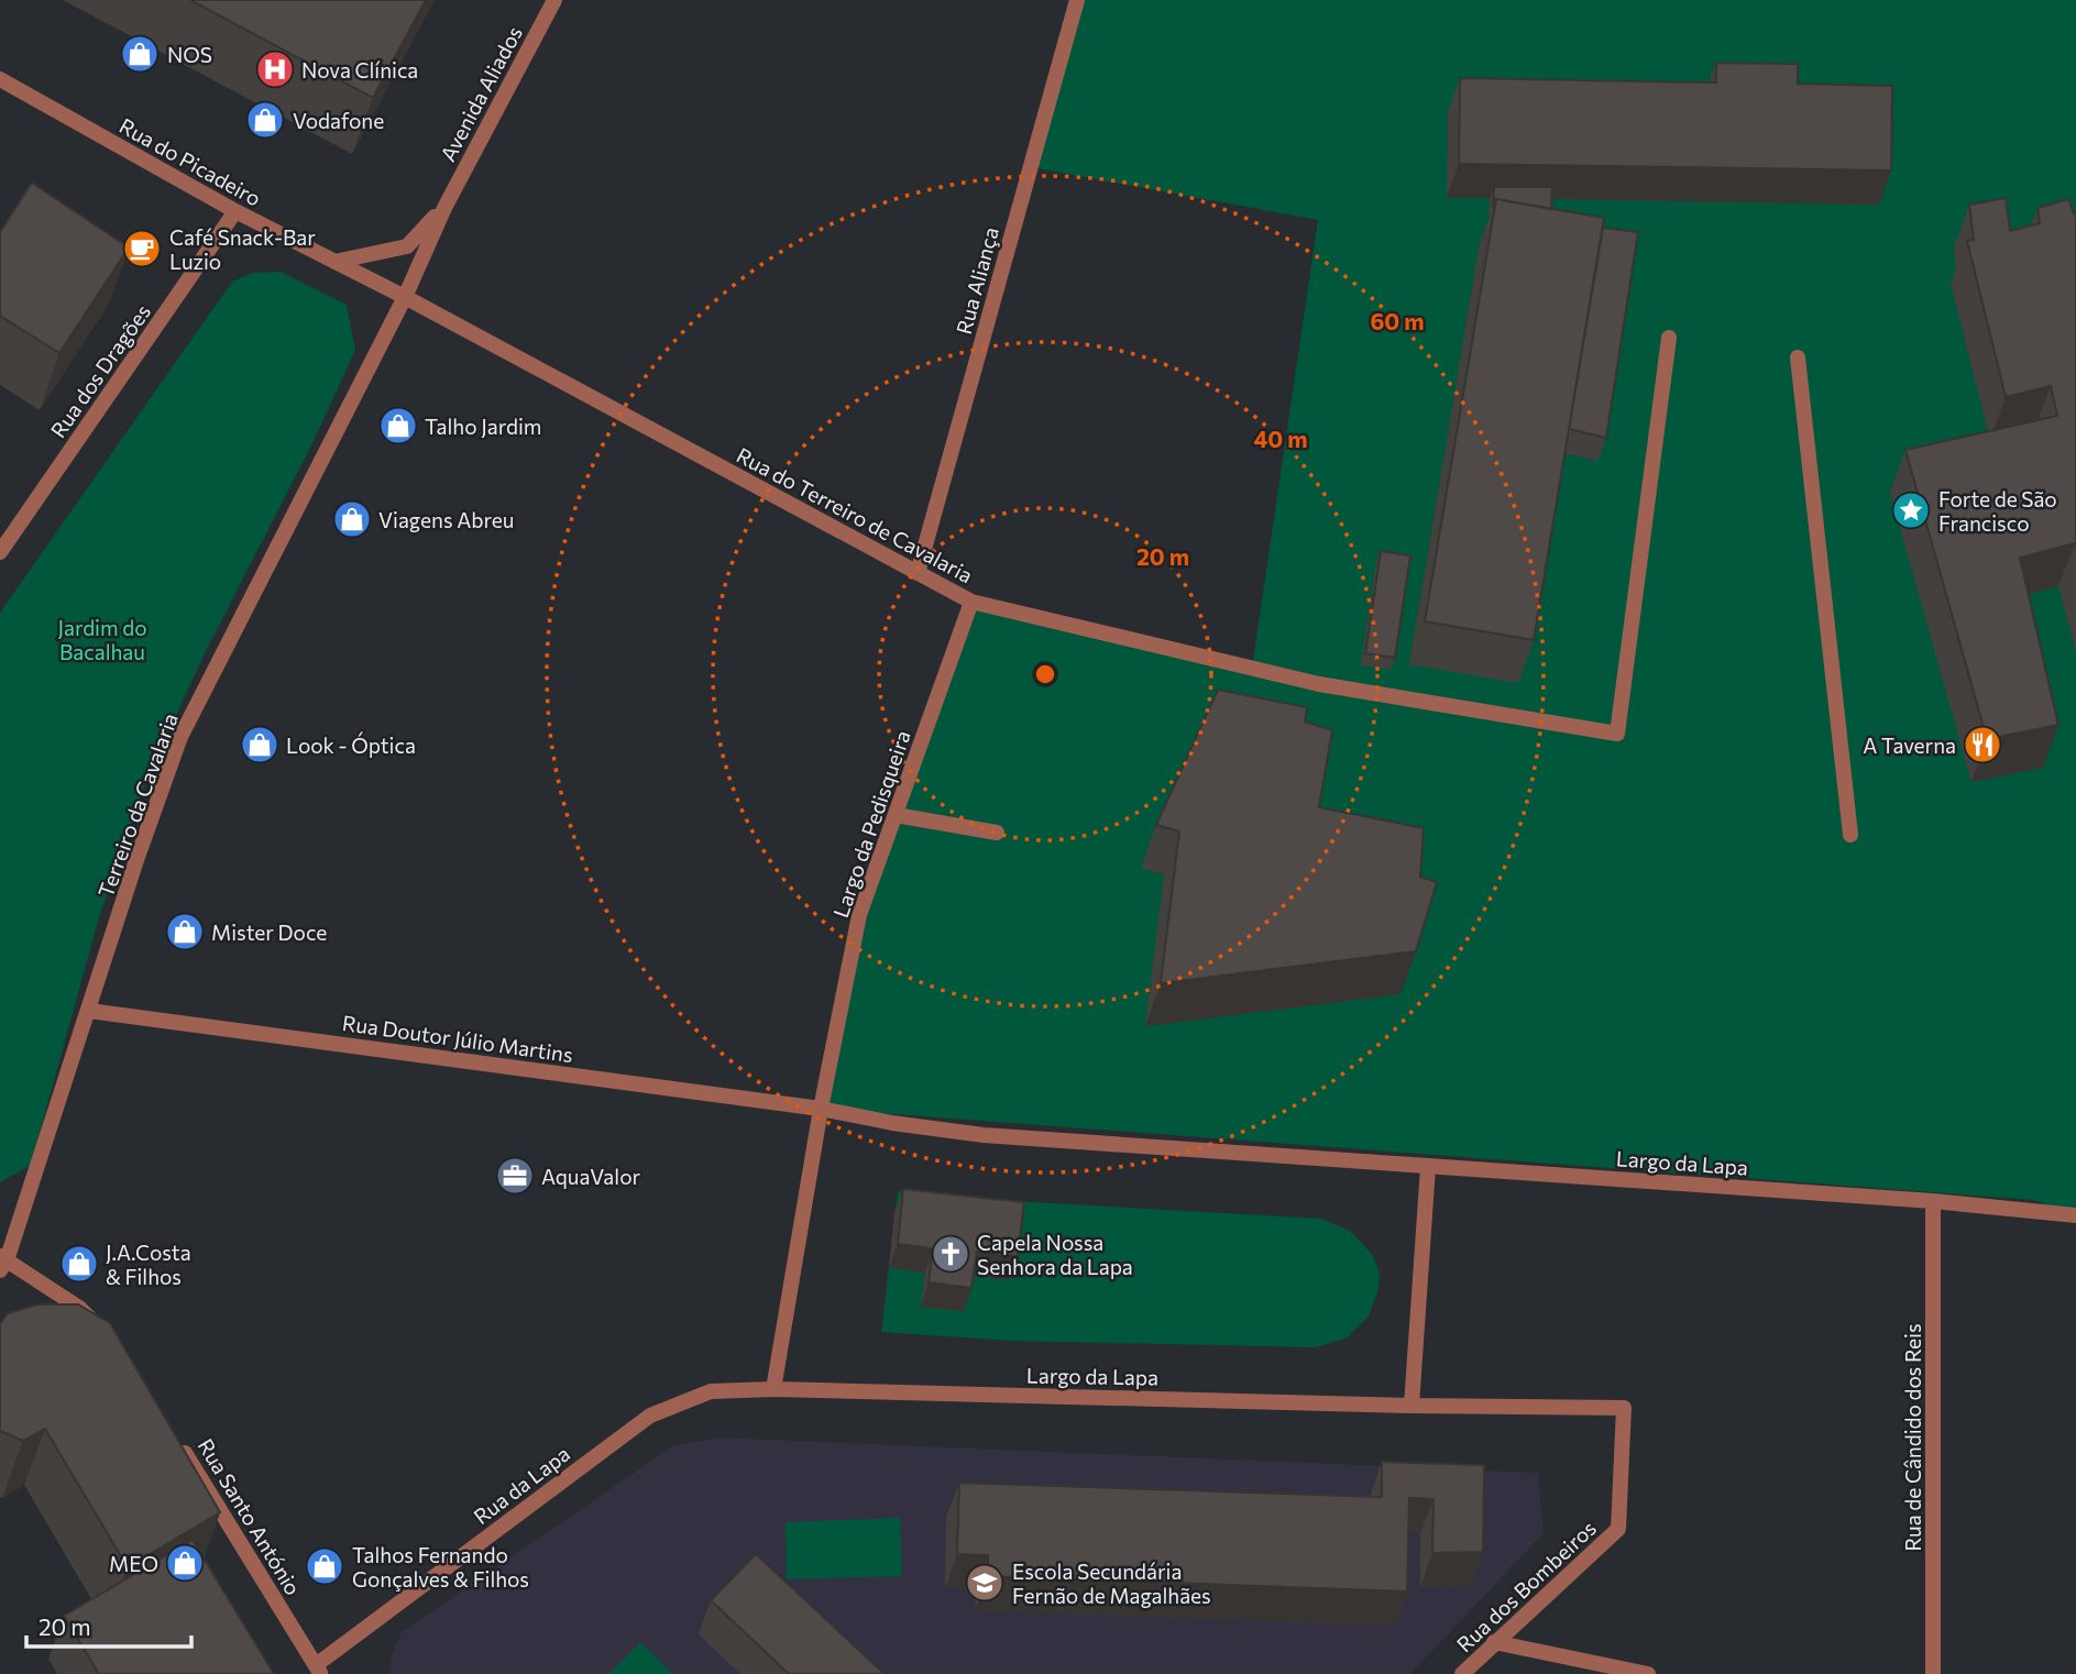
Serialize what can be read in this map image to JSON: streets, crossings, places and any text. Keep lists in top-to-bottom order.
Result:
{
  "streets": {
    "street": [
      "Avenida Aliados",
      "Rua do Picadeiro",
      "Rua Aliança",
      "Rua dos Dragões",
      "Rua do Terreiro de Cavalaria",
      "Terreiro da Cavalaria",
      "Largo da Pedisqueira",
      "Rua Doutor Júlio Martins",
      "Largo da Lapa",
      "Rua de Cândido dos Reis",
      "Rua da Lapa",
      "Rua Santo António",
      "Rua dos Bombeiros"
    ]
  },
  "crossings": [
    ["Avenida Aliados", "Rua do Picadeiro"],
    ["Avenida Aliados", "Rua do Terreiro de Cavalaria"],
    ["Avenida Aliados", "Terreiro da Cavalaria"],
    ["Rua do Picadeiro", "Rua dos Dragões"],
    ["Rua do Picadeiro", "Rua do Terreiro de Cavalaria"],
    ["Rua do Picadeiro", "Terreiro da Cavalaria"],
    ["Rua Aliança", "Rua do Terreiro de Cavalaria"],
    ["Rua do Terreiro de Cavalaria", "Terreiro da Cavalaria"],
    ["Rua do Terreiro de Cavalaria", "Largo da Pedisqueira"],
    ["Terreiro da Cavalaria", "Rua Doutor Júlio Martins"],
    ["Largo da Pedisqueira", "Rua Doutor Júlio Martins"],
    ["Largo da Pedisqueira", "Largo da Lapa"],
    ["Largo da Pedisqueira", "Rua da Lapa"],
    ["Rua Doutor Júlio Martins", "Largo da Lapa"],
    ["Largo da Lapa", "Rua de Cândido dos Reis"],
    ["Largo da Lapa", "Rua da Lapa"],
    ["Largo da Lapa", "Rua dos Bombeiros"],
    ["Rua da Lapa", "Rua Santo António"]
  ],
  "parks": ["Jardim do Bacalhau"],
  "places": {
    "shop": [
      "NOS",
      "Vodafone",
      "Talho Jardim",
      "Viagens Abreu",
      "Look - Óptica",
      "Mister Doce",
      "J.A.Costa & Filhos",
      "MEO",
      "Talhos Fernando Gonçalves & Filhos"
    ],
    "hospital": ["Nova Clínica"],
    "cafe": ["Café Snack-Bar Luzio"],
    "place": ["Forte de São Francisco"],
    "restaurant": ["A Taverna"],
    "office": ["AquaValor"],
    "church": ["Capela Nossa Senhora da Lapa"],
    "school or university": ["Escola Secundária Fernão de Magalhães"]
  },
  "scale_bar": "20 m",
  "rings": ["60 m", "40 m", "20 m"]
}
